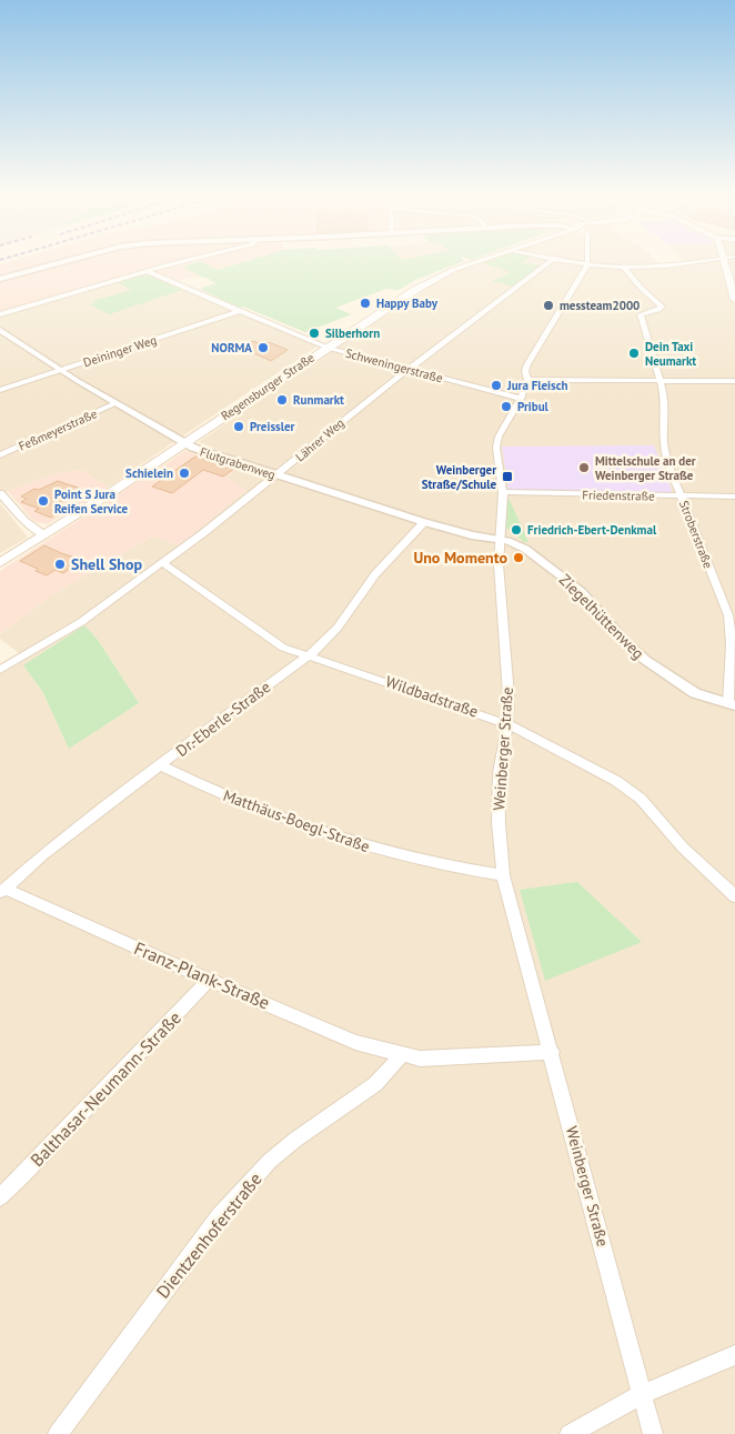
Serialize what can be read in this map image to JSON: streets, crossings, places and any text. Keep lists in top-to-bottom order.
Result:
{
  "streets": {
    "main road": ["Regensburger Straße"],
    "street": [
      "Deininger Weg",
      "Schweningerstraße",
      "Feßmeyerstraße",
      "Lährer Weg",
      "Flutgrabenweg",
      "Friedenstraße",
      "Stroberstraße",
      "Ziegelhüttenweg",
      "Wildbadstraße",
      "Dr.-Eberle-Straße",
      "Weinberger Straße",
      "Matthäus-Boegl-Straße",
      "Franz-Plank-Straße",
      "Balthasar-Neumann-Straße",
      "Dientzenhoferstraße"
    ]
  },
  "crossings": [
    ["Deininger Weg", "Schweningerstraße"],
    ["Deininger Weg", "Flutgrabenweg"],
    ["Schweningerstraße", "Regensburger Straße"],
    ["Schweningerstraße", "Lährer Weg"],
    ["Schweningerstraße", "Weinberger Straße"],
    ["Regensburger Straße", "Flutgrabenweg"],
    ["Feßmeyerstraße", "Flutgrabenweg"],
    ["Lährer Weg", "Flutgrabenweg"],
    ["Lährer Weg", "Wildbadstraße"],
    ["Flutgrabenweg", "Ziegelhüttenweg"],
    ["Flutgrabenweg", "Dr.-Eberle-Straße"],
    ["Flutgrabenweg", "Weinberger Straße"],
    ["Friedenstraße", "Stroberstraße"],
    ["Friedenstraße", "Weinberger Straße"],
    ["Stroberstraße", "Ziegelhüttenweg"],
    ["Ziegelhüttenweg", "Weinberger Straße"],
    ["Wildbadstraße", "Dr.-Eberle-Straße"],
    ["Wildbadstraße", "Weinberger Straße"],
    ["Dr.-Eberle-Straße", "Matthäus-Boegl-Straße"],
    ["Dr.-Eberle-Straße", "Franz-Plank-Straße"],
    ["Weinberger Straße", "Matthäus-Boegl-Straße"],
    ["Franz-Plank-Straße", "Balthasar-Neumann-Straße"],
    ["Franz-Plank-Straße", "Dientzenhoferstraße"]
  ],
  "places": {
    "other": [
      "Happy Baby",
      "messteam2000",
      "Silberhorn",
      "NORMA",
      "Dein Taxi Neumarkt",
      "Jura Fleisch",
      "Runmarkt",
      "Pribul",
      "Preissler",
      "Mittelschule an der Weinberger Straße",
      "Schielein",
      "Point S Jura Reifen Service",
      "Friedrich-Ebert-Denkmal",
      "Uno Momento",
      "Shell Shop"
    ],
    "transit": ["Weinberger Straße/Schule"]
  }
}
